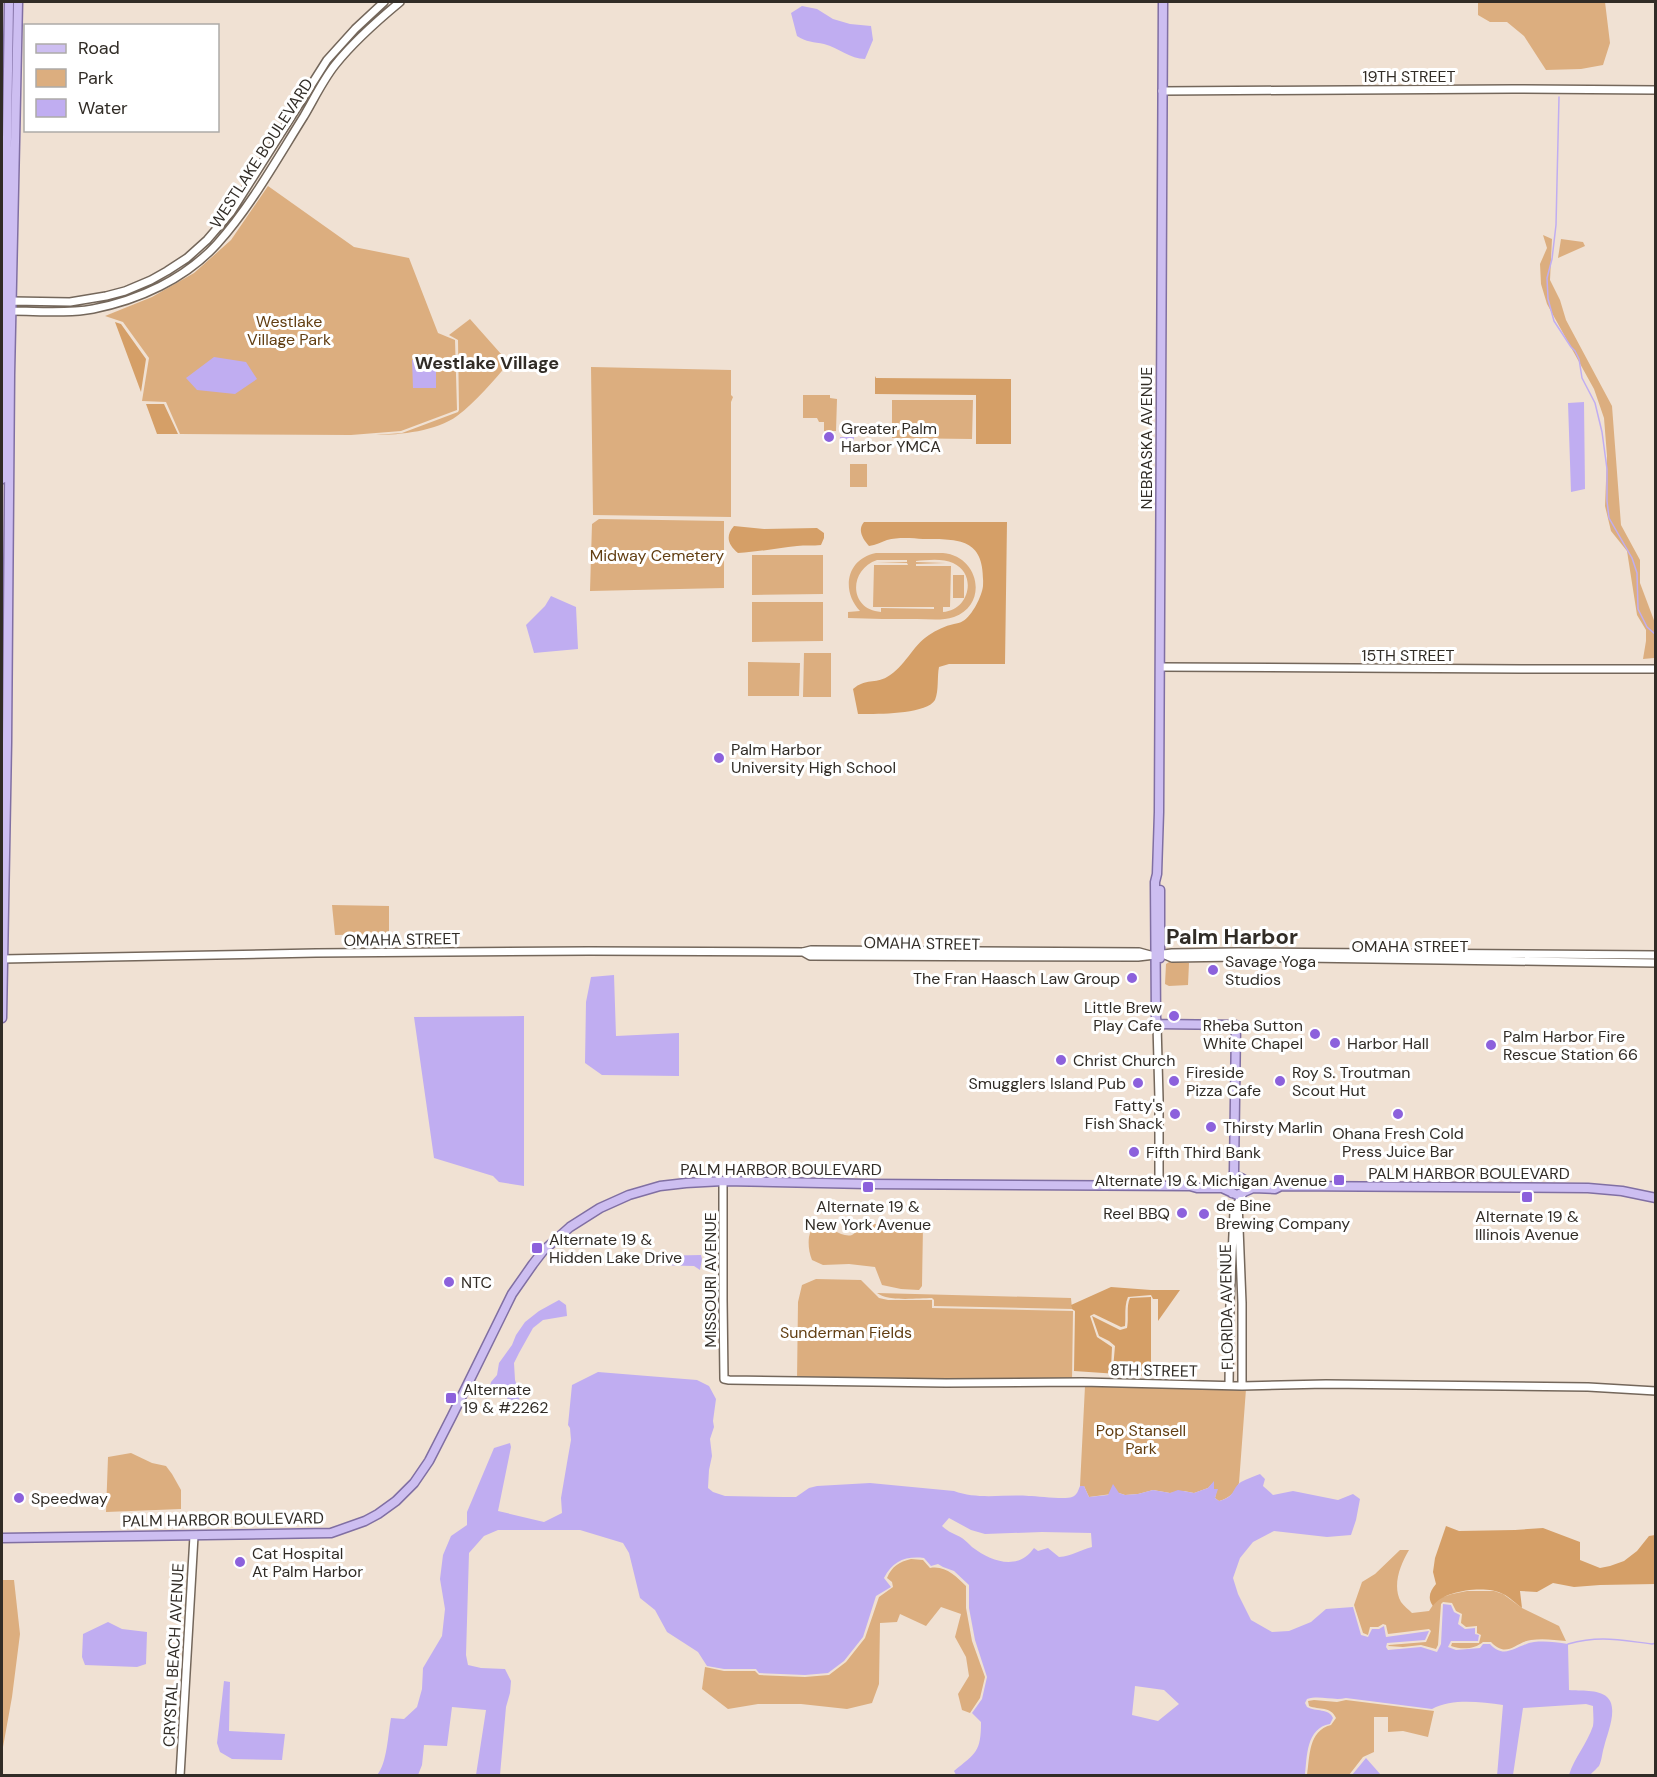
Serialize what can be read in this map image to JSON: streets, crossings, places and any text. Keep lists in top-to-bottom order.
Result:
{
  "streets": {
    "main road": ["NEBRASKA AVENUE", "PALM HARBOR BOULEVARD"],
    "street": [
      "19TH STREET",
      "WESTLAKE BOULEVARD",
      "15TH STREET",
      "OMAHA STREET",
      "MISSOURI AVENUE",
      "FLORIDA AVENUE",
      "8TH STREET",
      "CRYSTAL BEACH AVENUE"
    ]
  },
  "crossings": [
    ["19TH STREET", "NEBRASKA AVENUE"],
    ["NEBRASKA AVENUE", "15TH STREET"],
    ["NEBRASKA AVENUE", "OMAHA STREET"],
    ["NEBRASKA AVENUE", "PALM HARBOR BOULEVARD"],
    ["PALM HARBOR BOULEVARD", "MISSOURI AVENUE"],
    ["PALM HARBOR BOULEVARD", "FLORIDA AVENUE"],
    ["PALM HARBOR BOULEVARD", "CRYSTAL BEACH AVENUE"],
    ["MISSOURI AVENUE", "8TH STREET"],
    ["FLORIDA AVENUE", "8TH STREET"]
  ],
  "districts": ["Westlake Village", "Palm Harbor"],
  "parks": [
    "Westlake Village Park",
    "Midway Cemetery",
    "Sunderman Fields",
    "Pop Stansell Park"
  ],
  "places": {
    "other": [
      "Greater Palm Harbor YMCA",
      "Palm Harbor University High School",
      "Savage Yoga Studios",
      "The Fran Haasch Law Group",
      "Little Brew Play Cafe",
      "Rheba Sutton White Chapel",
      "Harbor Hall",
      "Palm Harbor Fire Rescue Station 66",
      "Christ Church",
      "Fireside Pizza Cafe",
      "Roy S. Troutman Scout Hut",
      "Smugglers Island Pub",
      "Fatty's Fish Shack",
      "Ohana Fresh Cold Press Juice Bar",
      "Thirsty Marlin",
      "Fifth Third Bank",
      "Reel BBQ",
      "de Bine Brewing Company",
      "NTC",
      "Speedway",
      "Cat Hospital At Palm Harbor"
    ],
    "transit": [
      "Alternate 19 & Michigan Avenue",
      "Alternate 19 & New York Avenue",
      "Alternate 19 & Illinois Avenue",
      "Alternate 19 & Hidden Lake Drive",
      "Alternate 19 & #2262"
    ]
  },
  "legend": ["Road", "Park", "Water"]
}
